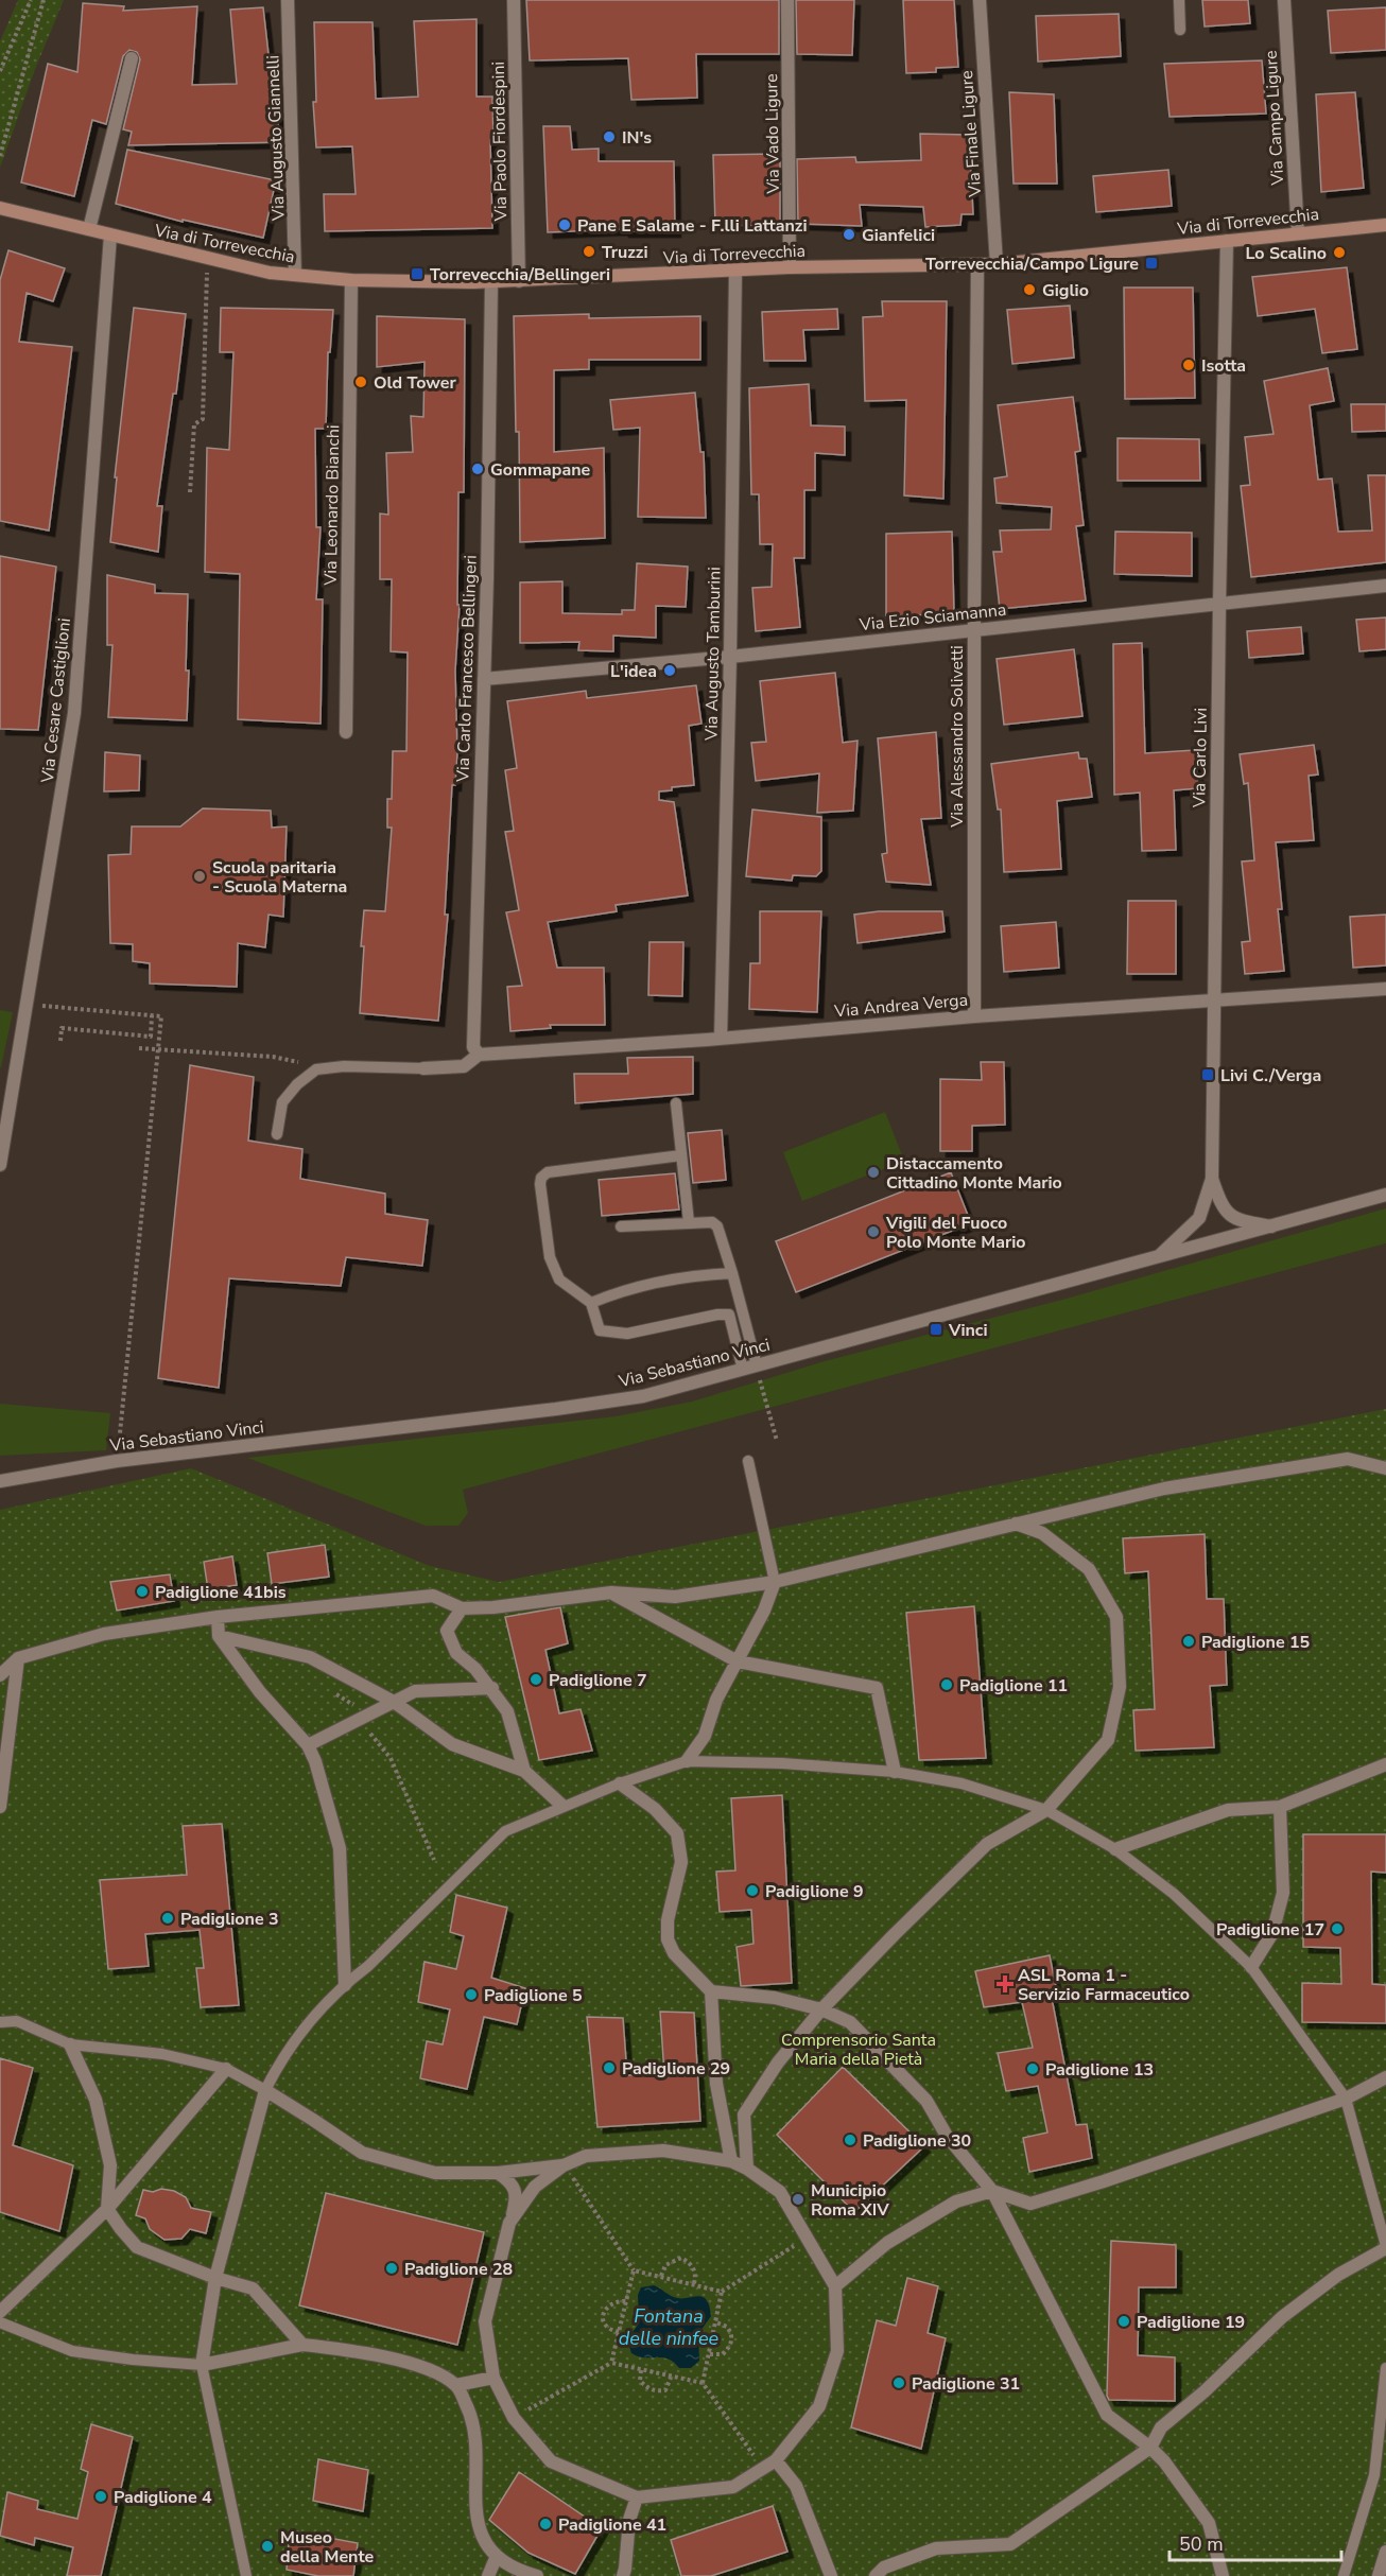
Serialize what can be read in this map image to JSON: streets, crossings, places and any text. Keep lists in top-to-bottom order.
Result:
{
  "streets": {
    "main road": ["Via di Torrevecchia"],
    "street": [
      "Via Campo Ligure",
      "Via Vado Ligure",
      "Via Finale Ligure",
      "Via Augusto Giannelli",
      "Via Paolo Fiordespini",
      "Via Leonardo Bianchi",
      "Via Ezio Sciamanna",
      "Via Augusto Tamburini",
      "Via Carlo Francesco Bellingeri",
      "Via Cesare Castiglioni",
      "Via Alessandro Solivetti",
      "Via Carlo Livi",
      "Via Andrea Verga",
      "Via Sebastiano Vinci"
    ]
  },
  "crossings": [
    ["Via Campo Ligure", "Via di Torrevecchia"],
    ["Via Vado Ligure", "Via di Torrevecchia"],
    ["Via Finale Ligure", "Via di Torrevecchia"],
    ["Via Augusto Giannelli", "Via di Torrevecchia"],
    ["Via Paolo Fiordespini", "Via di Torrevecchia"],
    ["Via di Torrevecchia", "Via Leonardo Bianchi"],
    ["Via di Torrevecchia", "Via Augusto Tamburini"],
    ["Via di Torrevecchia", "Via Carlo Francesco Bellingeri"],
    ["Via di Torrevecchia", "Via Cesare Castiglioni"],
    ["Via di Torrevecchia", "Via Alessandro Solivetti"],
    ["Via di Torrevecchia", "Via Carlo Livi"],
    ["Via Ezio Sciamanna", "Via Augusto Tamburini"],
    ["Via Ezio Sciamanna", "Via Carlo Francesco Bellingeri"],
    ["Via Ezio Sciamanna", "Via Alessandro Solivetti"],
    ["Via Ezio Sciamanna", "Via Carlo Livi"],
    ["Via Augusto Tamburini", "Via Andrea Verga"],
    ["Via Carlo Francesco Bellingeri", "Via Andrea Verga"],
    ["Via Alessandro Solivetti", "Via Andrea Verga"],
    ["Via Carlo Livi", "Via Andrea Verga"],
    ["Via Carlo Livi", "Via Sebastiano Vinci"]
  ],
  "water": ["Fontana delle ninfee"],
  "parks": ["Comprensorio Santa Maria della Pietà"],
  "places": {
    "other": [
      "IN's",
      "Pane E Salame - F.lli Lattanzi",
      "Gianfelici",
      "Truzzi",
      "Lo Scalino",
      "Giglio",
      "Isotta",
      "Old Tower",
      "Gommapane",
      "L'idea",
      "Scuola paritaria - Scuola Materna",
      "Distaccamento Cittadino Monte Mario",
      "Vigili del Fuoco Polo Monte Mario",
      "Padiglione 41bis",
      "Padiglione 15",
      "Padiglione 7",
      "Padiglione 11",
      "Padiglione 9",
      "Padiglione 3",
      "Padiglione 17",
      "Padiglione 5",
      "Padiglione 29",
      "Padiglione 13",
      "Padiglione 30",
      "Municipio Roma XIV",
      "Padiglione 28",
      "Padiglione 19",
      "Padiglione 31",
      "Padiglione 4",
      "Padiglione 41",
      "Museo della Mente"
    ],
    "transit": [
      "Torrevecchia/Campo Ligure",
      "Torrevecchia/Bellingeri",
      "Livi C./Verga",
      "Vinci"
    ],
    "health": ["ASL Roma 1 - Servizio Farmaceutico"]
  },
  "scale_bar": "50 m"
}
